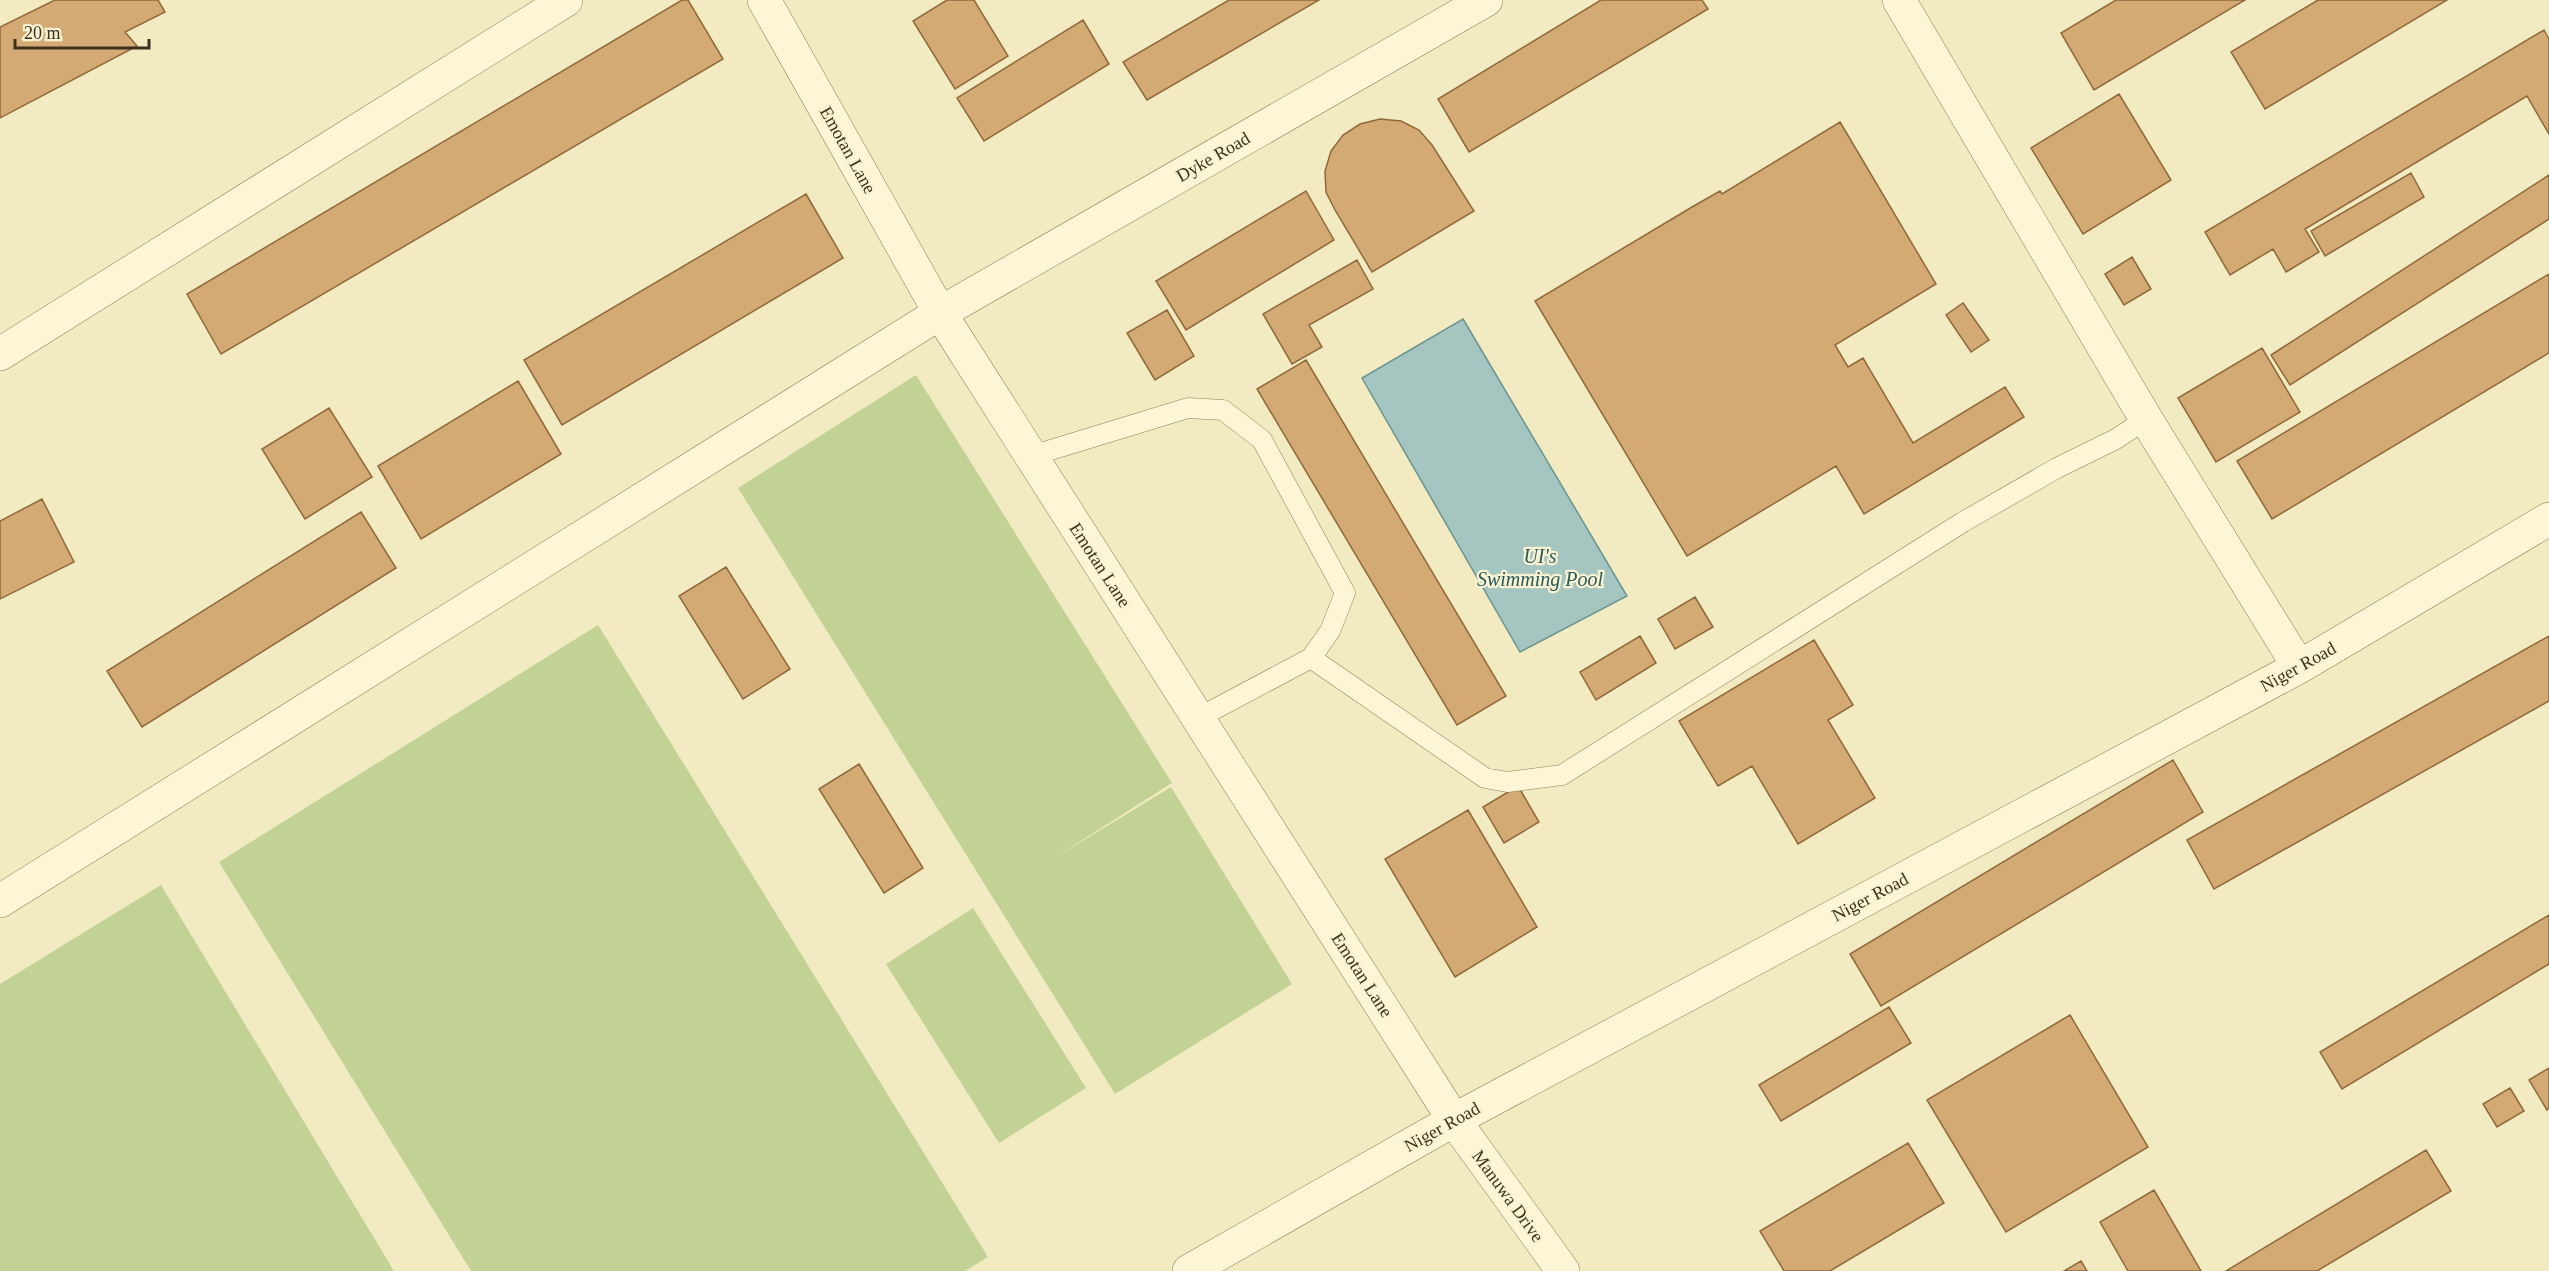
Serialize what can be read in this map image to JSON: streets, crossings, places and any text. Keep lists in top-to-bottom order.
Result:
{
  "streets": {
    "street": [
      "Emotan Lane",
      "Dyke Road",
      "Niger Road",
      "Manuwa Drive"
    ]
  },
  "crossings": [
    ["Emotan Lane", "Dyke Road"],
    ["Emotan Lane", "Niger Road"],
    ["Emotan Lane", "Manuwa Drive"],
    ["Niger Road", "Manuwa Drive"]
  ],
  "water": ["UI's Swimming Pool"],
  "scale_bar": "20 m"
}
